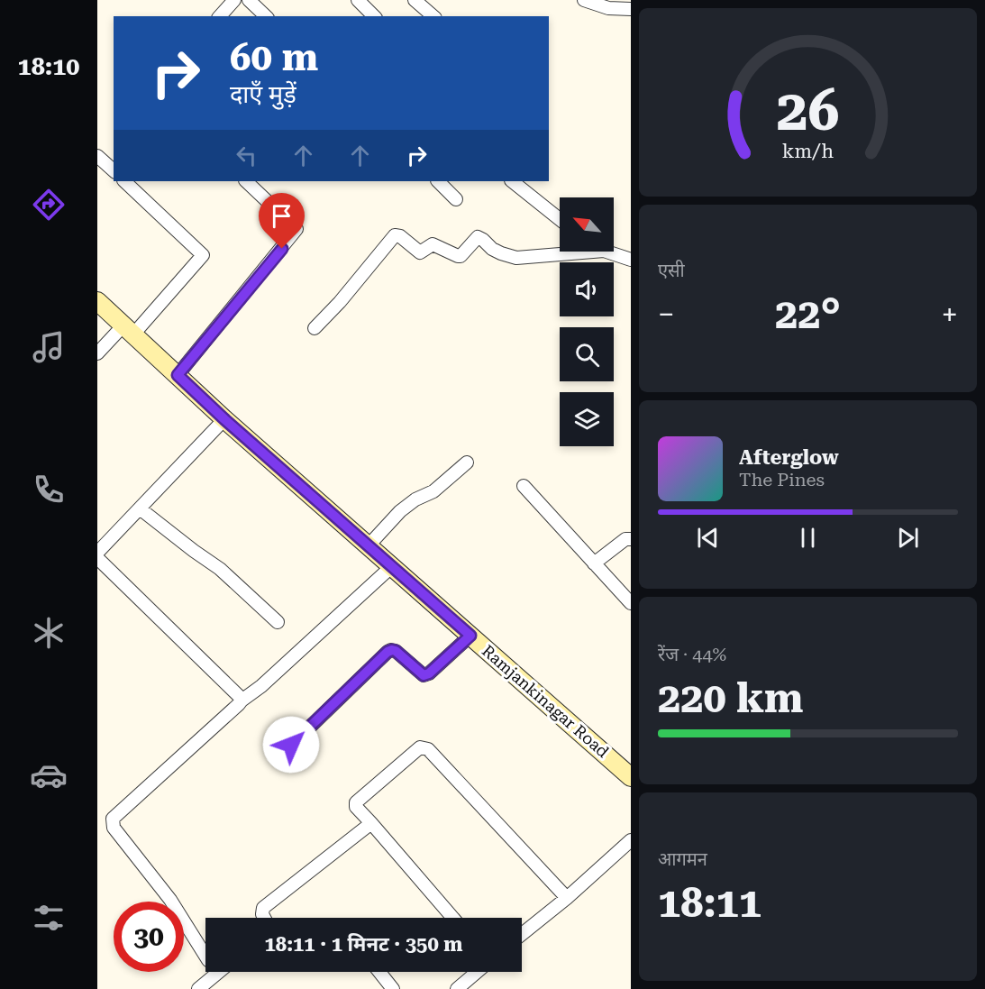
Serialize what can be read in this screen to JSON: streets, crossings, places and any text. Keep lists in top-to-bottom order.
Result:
{
  "streets": {
    "street": ["Ramjankinagar Road"]
  },
  "north": "top left",
  "page": {
    "tabs": "18:10",
    "turn": ["60 m", "दाएँ मुड़ें"],
    "tile": [
      "एसी",
      ["रेंज · 44%", "220 km"],
      ["आगमन", "18:11"]
    ],
    "heat": ["−", "22°", "+"],
    "song": ["Afterglow", "The Pines"],
    "limit": "30",
    "trip": "18:11 · 1 मिनट · 350 m",
    "gauge": ["26", "km/h"]
  }
}
